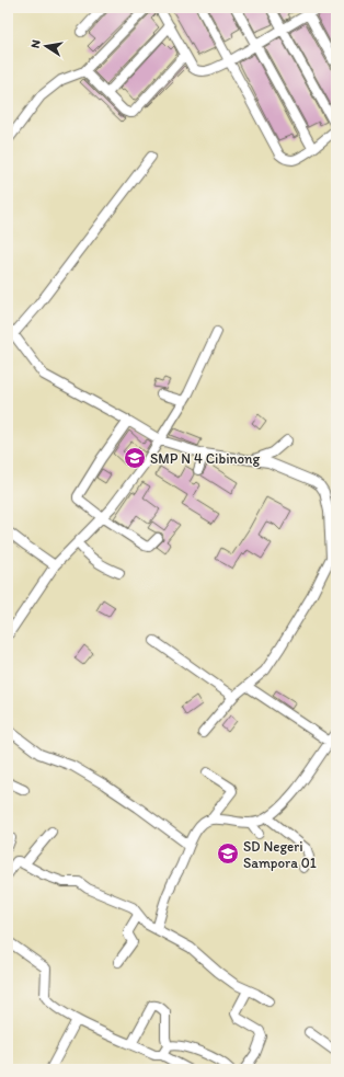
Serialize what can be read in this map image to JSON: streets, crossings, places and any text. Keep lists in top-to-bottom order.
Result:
{
  "places": {
    "school or university": ["SMP N 4 Cibinong", "SD Negeri Sampora 01"]
  },
  "north": "left"
}
